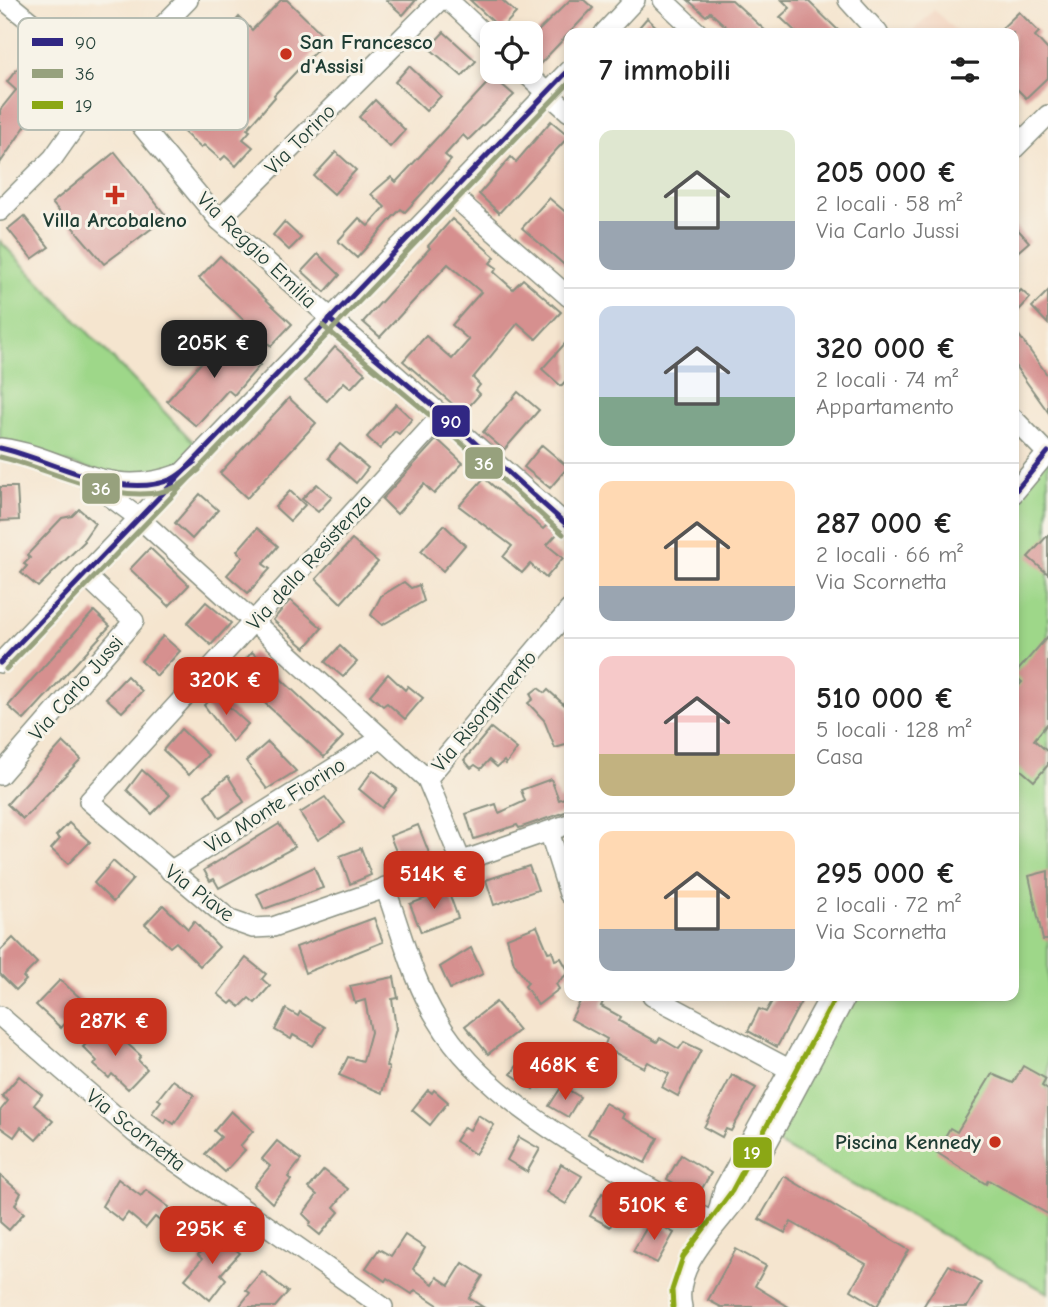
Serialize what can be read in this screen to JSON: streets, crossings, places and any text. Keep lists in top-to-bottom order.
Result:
{
  "streets": {
    "street": [
      "Via Torino",
      "Via Reggio Emilia",
      "Via della Resistenza",
      "Via Carlo Jussi",
      "Via Risorgimento",
      "Via Monte Fiorino",
      "Via Piave",
      "Via Scornetta"
    ]
  },
  "crossings": [
    ["Via Torino", "Via Reggio Emilia"],
    ["Via Reggio Emilia", "Via della Resistenza"],
    ["Via della Resistenza", "Via Piave"],
    ["Via Monte Fiorino", "Via Piave"]
  ],
  "places": {
    "other": ["San Francesco d'Assisi", "Piscina Kennedy"],
    "health": ["Villa Arcobaleno"]
  },
  "lines": ["transit line 90", "transit line 36", "transit line 19"],
  "legend": ["90", "36", "19"],
  "page": {
    "heading": "7 immobili",
    "list": [
      {
        "name": "205 000 €",
        "note": "2 locali · 58 m² · Via Carlo Jussi"
      },
      {
        "name": "320 000 €",
        "note": "2 locali · 74 m² · Appartamento"
      },
      {
        "name": "287 000 €",
        "note": "2 locali · 66 m² · Via Scornetta"
      },
      {
        "name": "510 000 €",
        "note": "5 locali · 128 m² · Casa"
      },
      {
        "name": "295 000 €",
        "note": "2 locali · 72 m² · Via Scornetta"
      }
    ],
    "price": [
      "205K €",
      "320K €",
      "514K €",
      "287K €",
      "468K €",
      "510K €",
      "295K €"
    ]
  }
}
